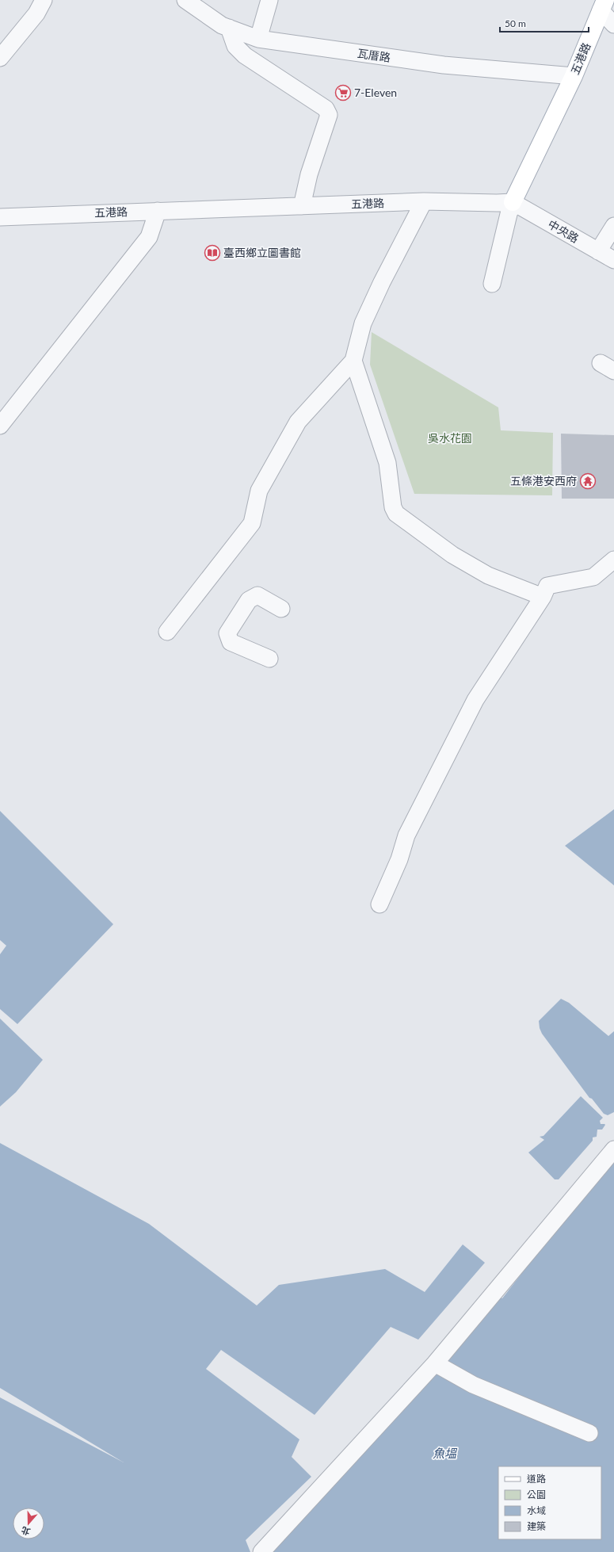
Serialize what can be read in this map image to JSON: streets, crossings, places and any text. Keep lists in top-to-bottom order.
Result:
{
  "streets": {
    "main road": ["五港路"],
    "street": ["瓦厝路", "中央路"]
  },
  "crossings": [
    ["瓦厝路", "五港路"],
    ["五港路", "中央路"]
  ],
  "water": ["魚塭"],
  "parks": ["吳水花園"],
  "places": {
    "supermarket": ["7-Eleven"],
    "library": ["臺西鄉立圖書館"],
    "temple": ["五條港安西府"]
  },
  "legend": [
    "道路",
    "公園",
    "水域",
    "建築"
  ],
  "scale_bar": "50 m",
  "north": "bottom"
}
